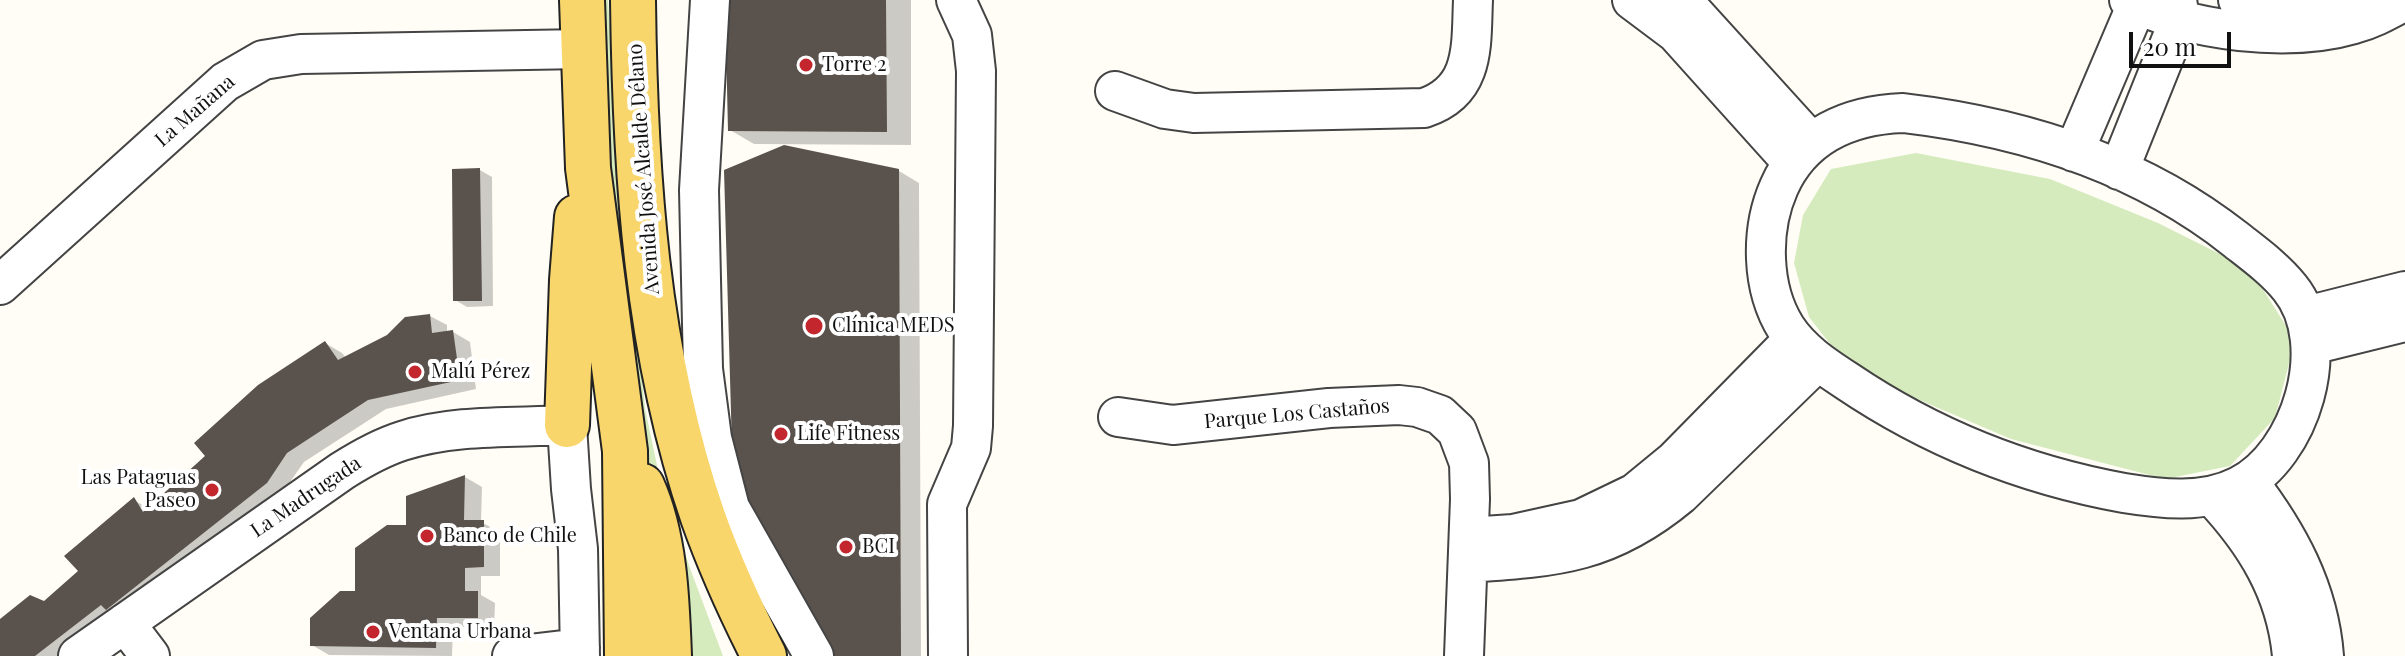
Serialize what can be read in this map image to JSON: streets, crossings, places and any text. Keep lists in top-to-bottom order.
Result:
{
  "streets": {
    "main road": ["Avenida José Alcalde Délano"],
    "street": ["La Mañana", "Parque Los Castaños", "La Madrugada"]
  },
  "places": [
    "Torre 2",
    "Clínica MEDS",
    "Malú Pérez",
    "Life Fitness",
    "Las Pataguas Paseo",
    "Banco de Chile",
    "BCI",
    "Ventana Urbana"
  ],
  "scale_bar": "20 m"
}
